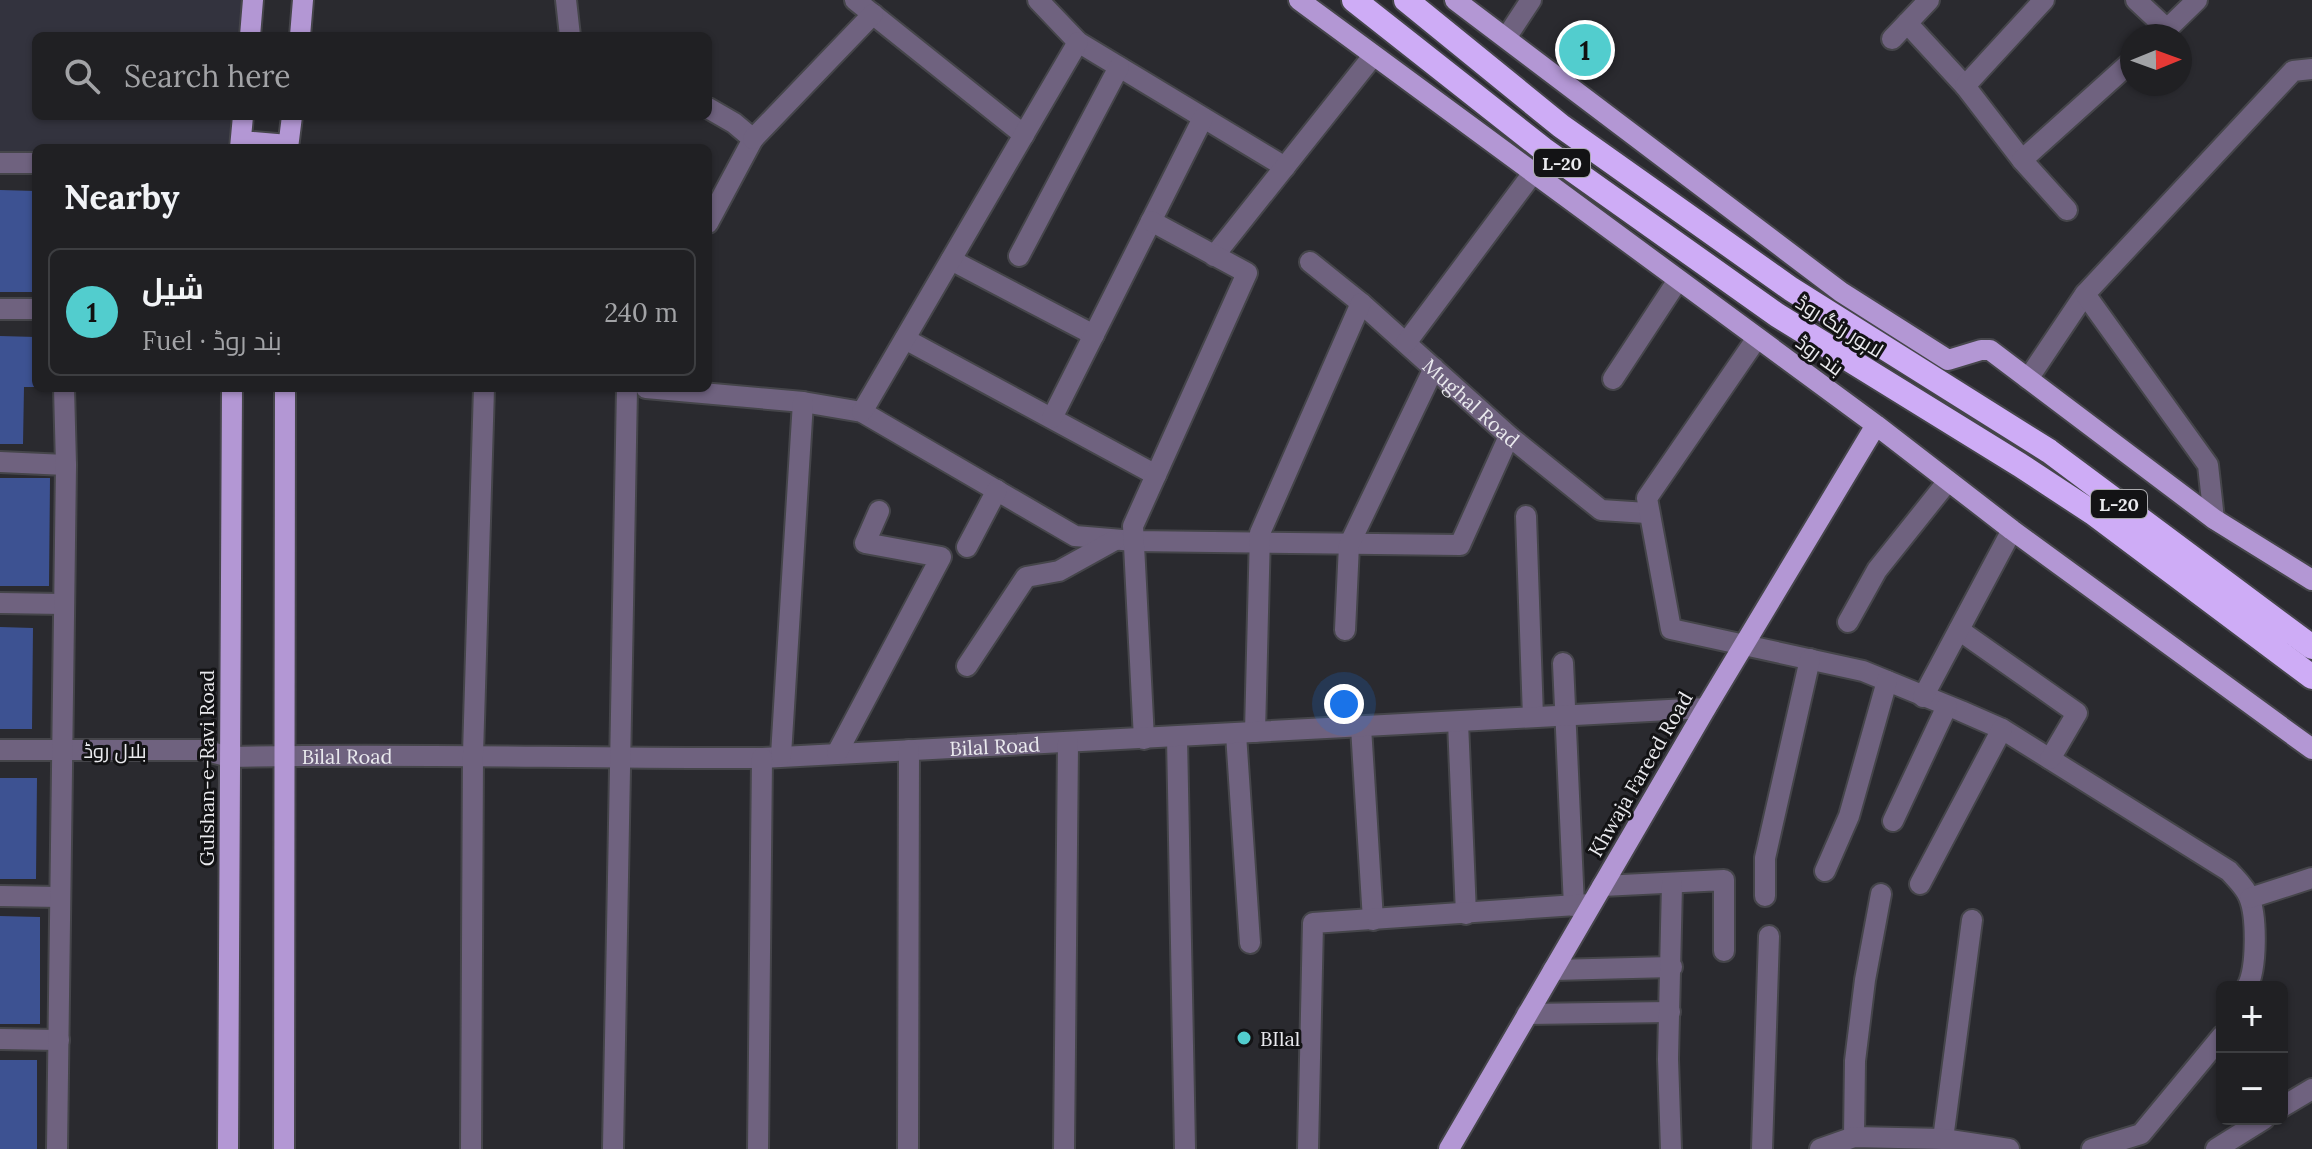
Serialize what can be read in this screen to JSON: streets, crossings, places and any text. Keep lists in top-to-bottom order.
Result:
{
  "streets": {
    "highway": ["L-20", "لاہور رنگ روڈ"],
    "main road": ["بند روڈ", "Gulshan-e-Ravi Road", "Khwaja Fareed Road"],
    "street": ["Mughal Road", "Bilal Road", "بلال روڈ"]
  },
  "crossings": [
    ["بند روڈ", "Khwaja Fareed Road"],
    ["Bilal Road", "بلال روڈ"],
    ["Bilal Road", "Khwaja Fareed Road"],
    ["بلال روڈ", "Gulshan-e-Ravi Road"]
  ],
  "places": ["BIlal"],
  "north": "right",
  "page": {
    "pins": "1",
    "search": "Search here",
    "heading": "Nearby",
    "list": [
      {
        "mark": "1",
        "name": "شیل",
        "note": "Fuel · بند روڈ",
        "value": "240 m"
      }
    ],
    "map_buttons": ["+", "−"]
  }
}
